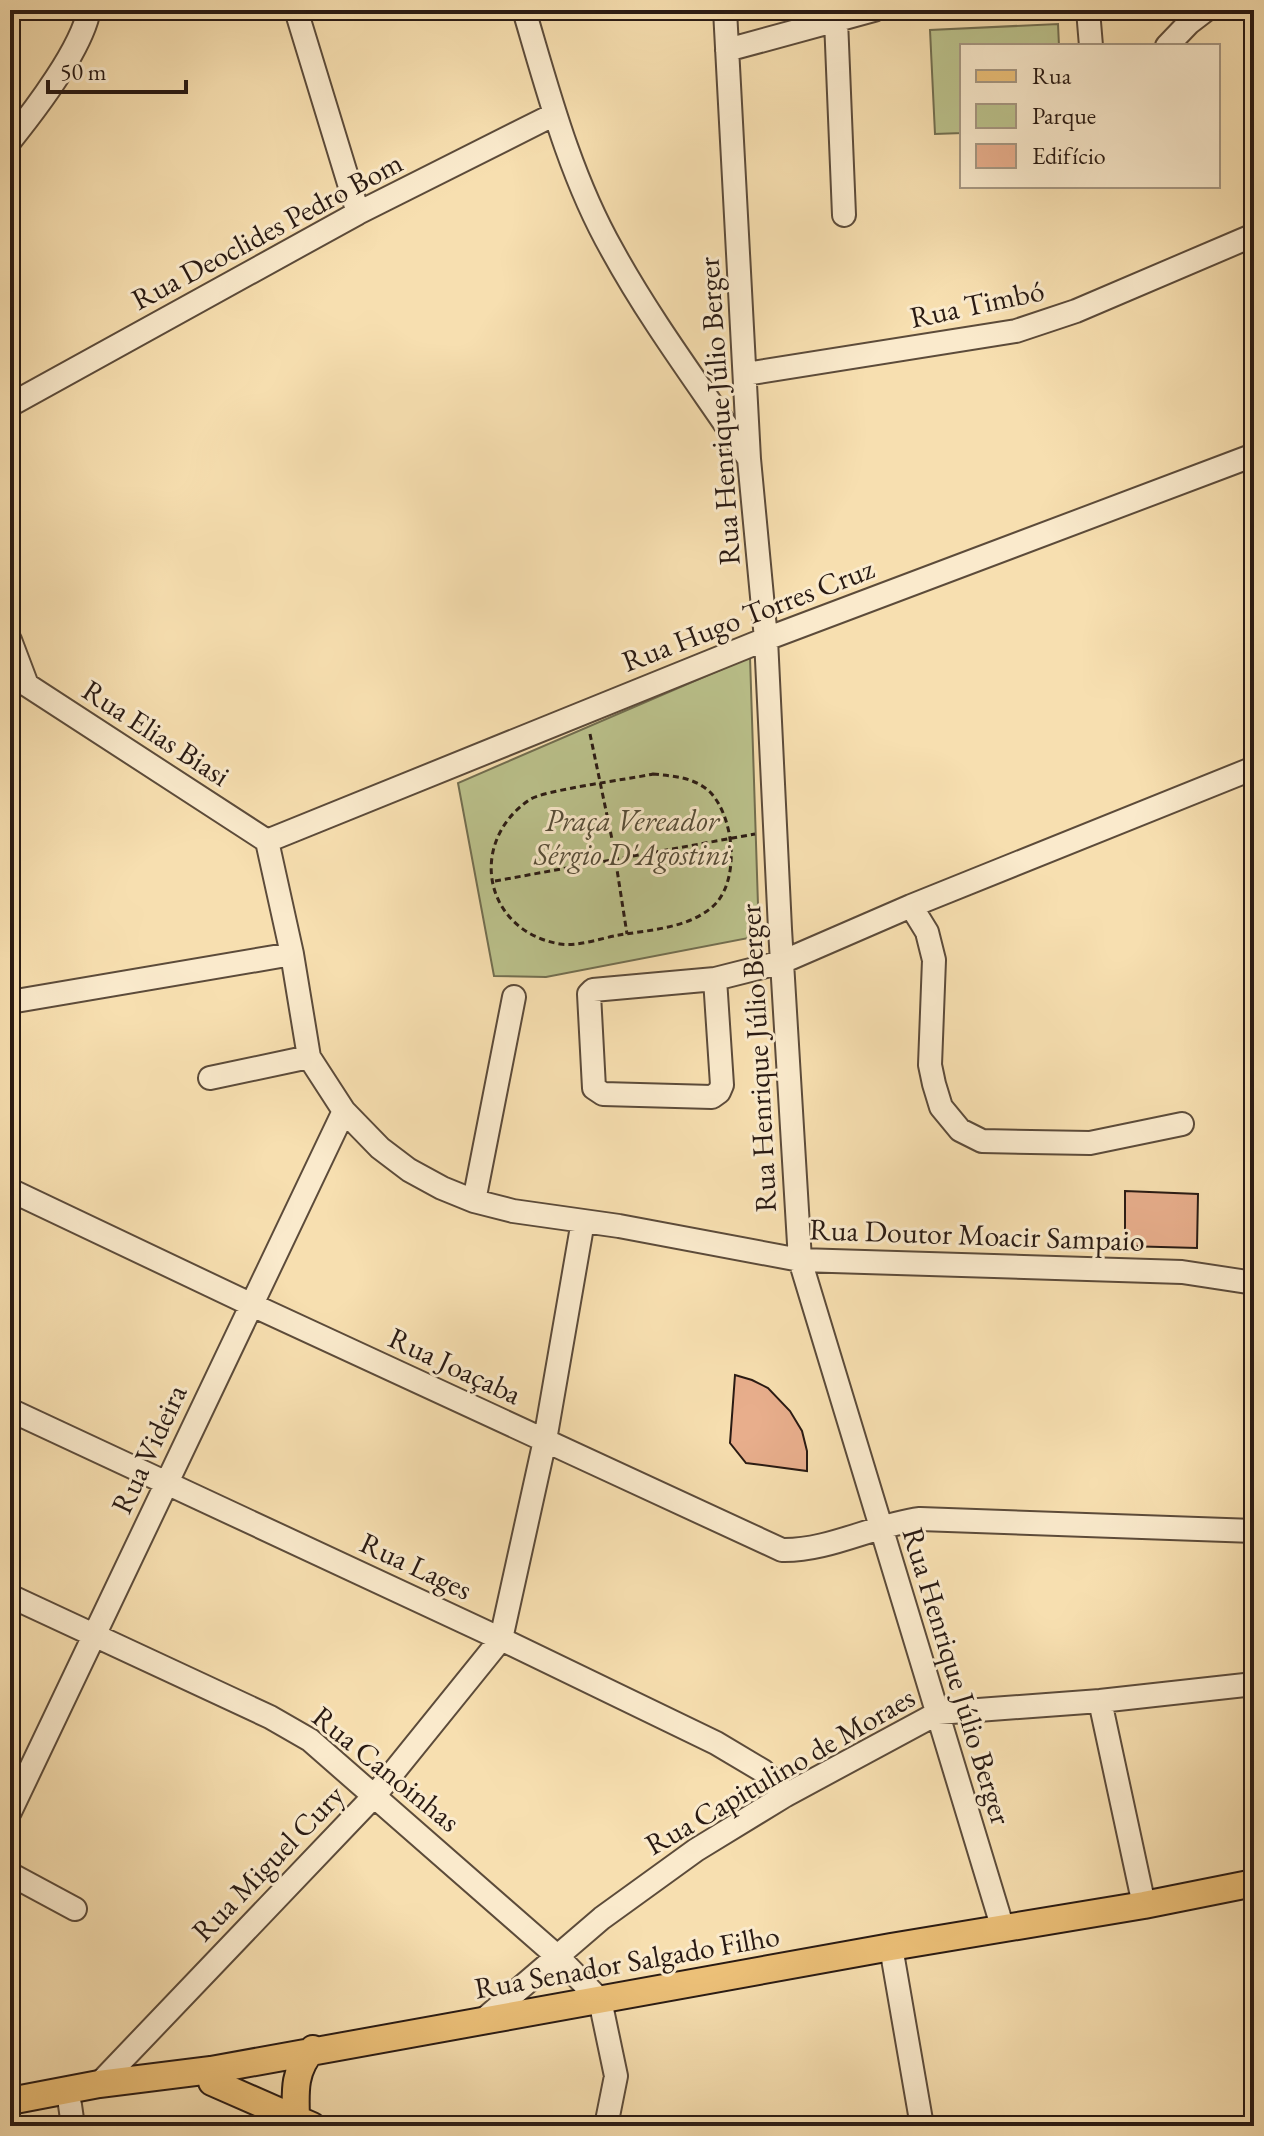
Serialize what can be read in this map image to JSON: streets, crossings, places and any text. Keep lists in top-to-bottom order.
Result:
{
  "streets": {
    "main road": ["Rua Senador Salgado Filho"],
    "street": [
      "Rua Deoclides Pedro Bom",
      "Rua Timbó",
      "Rua Henrique Júlio Berger",
      "Rua Hugo Torres Cruz",
      "Rua Elias Biasi",
      "Rua Doutor Moacir Sampaio",
      "Rua Joaçaba",
      "Rua Videira",
      "Rua Lages",
      "Rua Canoinhas",
      "Rua Capitulino de Moraes",
      "Rua Miguel Cury"
    ]
  },
  "crossings": [
    ["Rua Timbó", "Rua Henrique Júlio Berger"],
    ["Rua Henrique Júlio Berger", "Rua Hugo Torres Cruz"],
    ["Rua Henrique Júlio Berger", "Rua Doutor Moacir Sampaio"],
    ["Rua Henrique Júlio Berger", "Rua Joaçaba"],
    ["Rua Henrique Júlio Berger", "Rua Capitulino de Moraes"],
    ["Rua Henrique Júlio Berger", "Rua Senador Salgado Filho"],
    ["Rua Hugo Torres Cruz", "Rua Elias Biasi"],
    ["Rua Hugo Torres Cruz", "Rua Doutor Moacir Sampaio"],
    ["Rua Elias Biasi", "Rua Doutor Moacir Sampaio"],
    ["Rua Doutor Moacir Sampaio", "Rua Videira"],
    ["Rua Joaçaba", "Rua Videira"],
    ["Rua Videira", "Rua Lages"],
    ["Rua Videira", "Rua Canoinhas"],
    ["Rua Lages", "Rua Capitulino de Moraes"],
    ["Rua Lages", "Rua Miguel Cury"],
    ["Rua Canoinhas", "Rua Capitulino de Moraes"],
    ["Rua Canoinhas", "Rua Miguel Cury"],
    ["Rua Canoinhas", "Rua Senador Salgado Filho"],
    ["Rua Capitulino de Moraes", "Rua Senador Salgado Filho"],
    ["Rua Miguel Cury", "Rua Senador Salgado Filho"]
  ],
  "parks": ["Praça Vereador Sérgio D'Agostini"],
  "legend": ["Rua", "Parque", "Edifício"],
  "scale_bar": "50 m"
}
